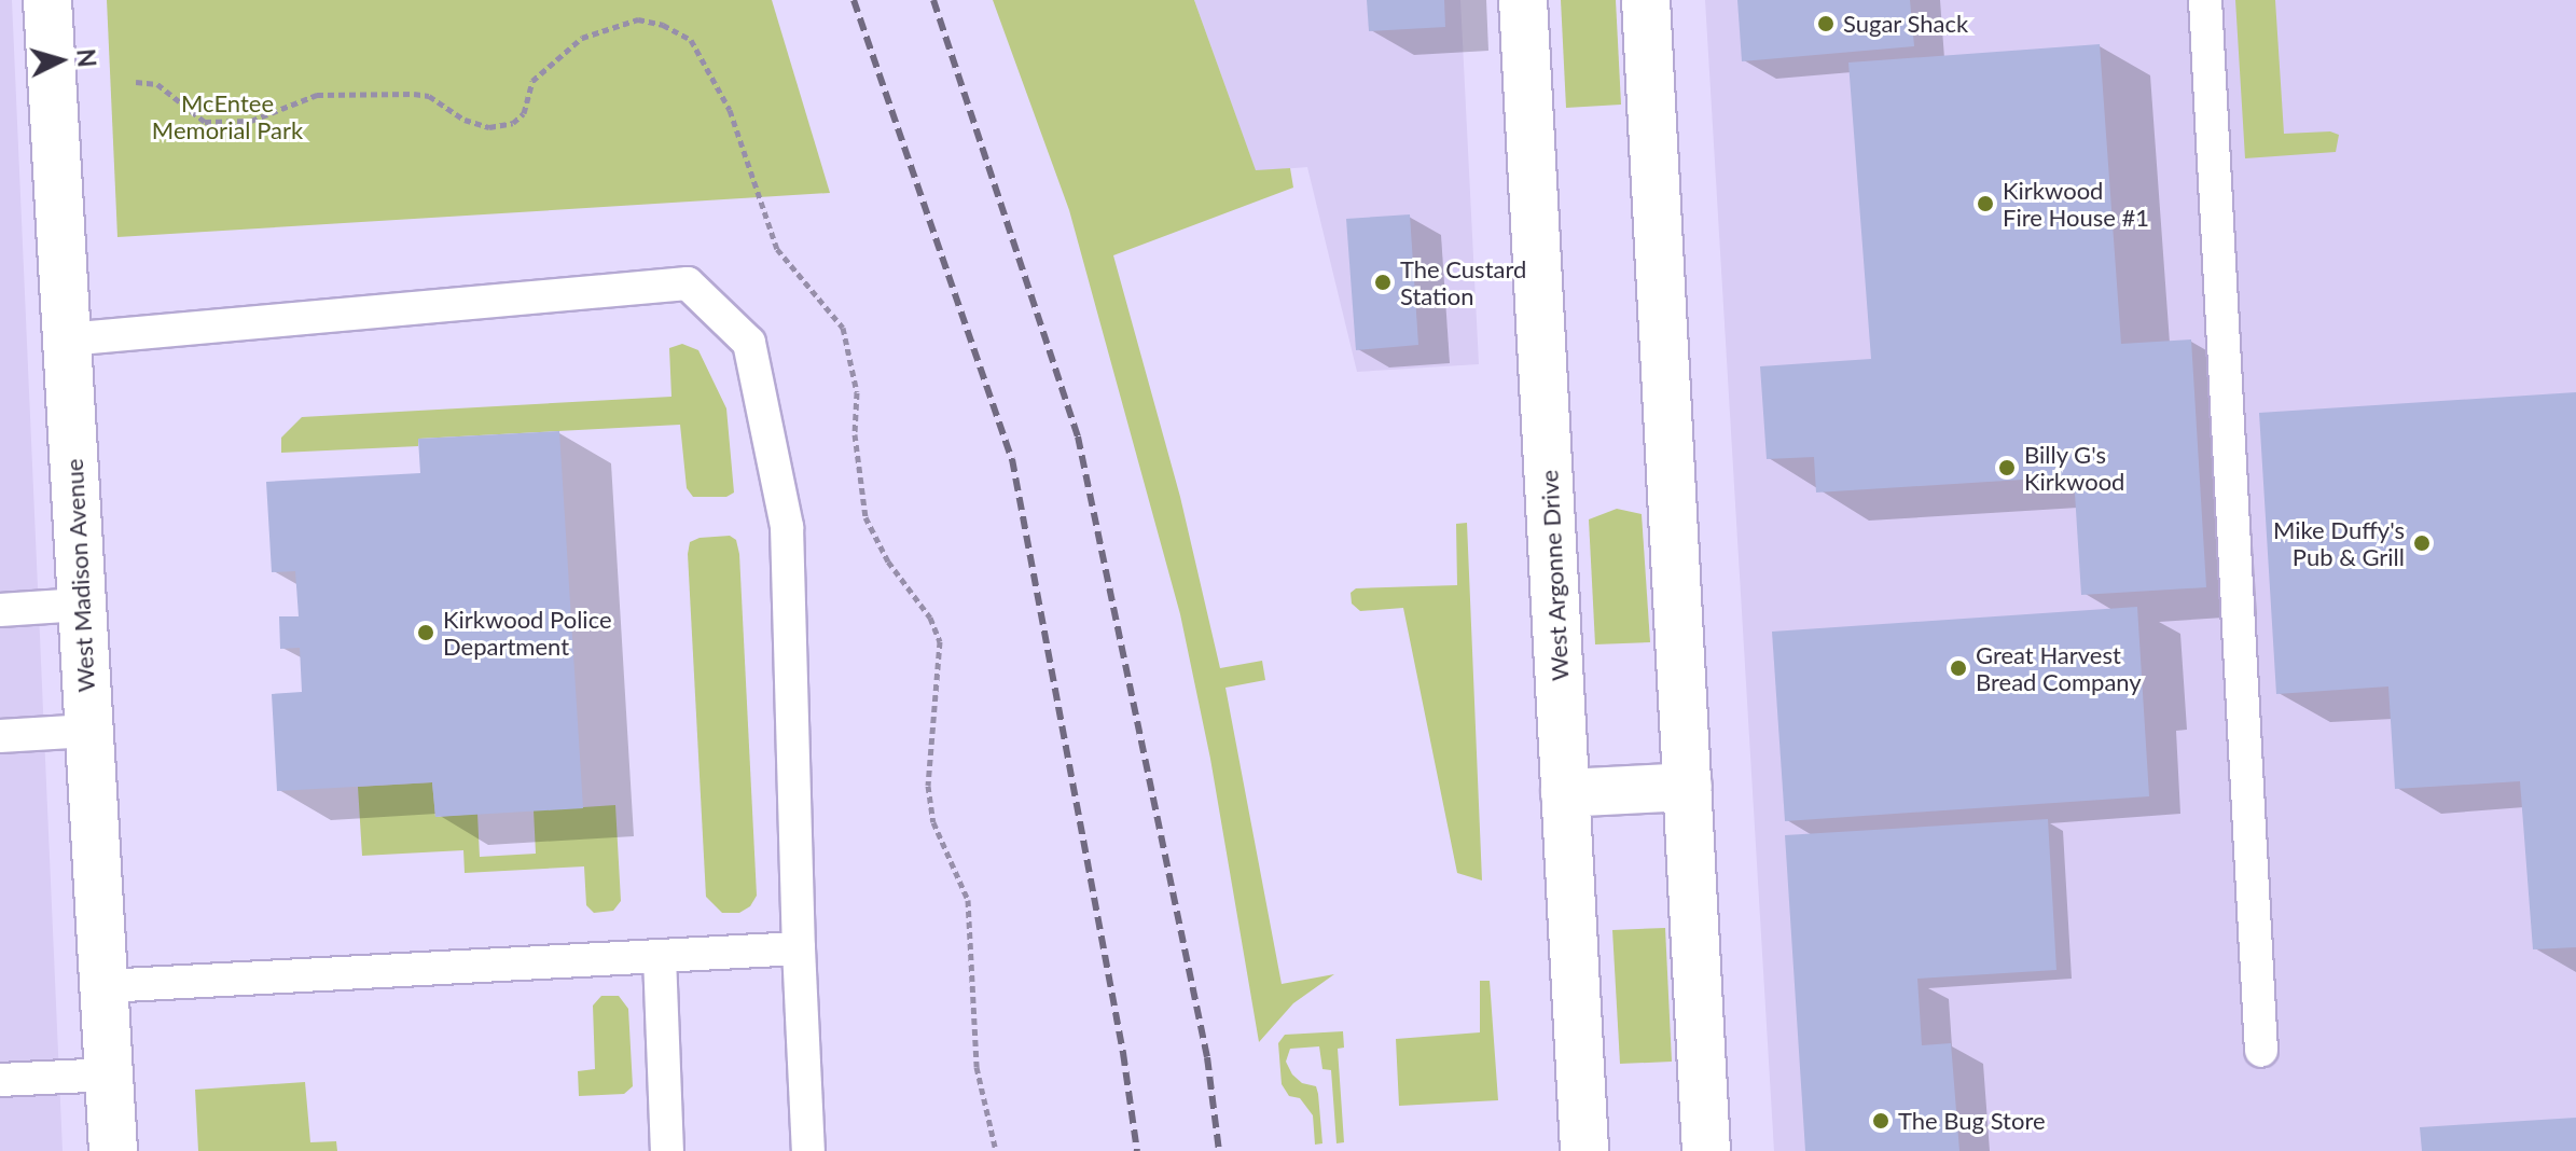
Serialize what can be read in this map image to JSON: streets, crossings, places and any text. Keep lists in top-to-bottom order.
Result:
{
  "streets": {
    "street": ["West Madison Avenue", "West Argonne Drive"]
  },
  "parks": ["McEntee Memorial Park"],
  "places": [
    "Sugar Shack",
    "Kirkwood Fire House #1",
    "The Custard Station",
    "Billy G's Kirkwood",
    "Mike Duffy's Pub & Grill",
    "Kirkwood Police Department",
    "Great Harvest Bread Company",
    "The Bug Store"
  ],
  "north": "right"
}
